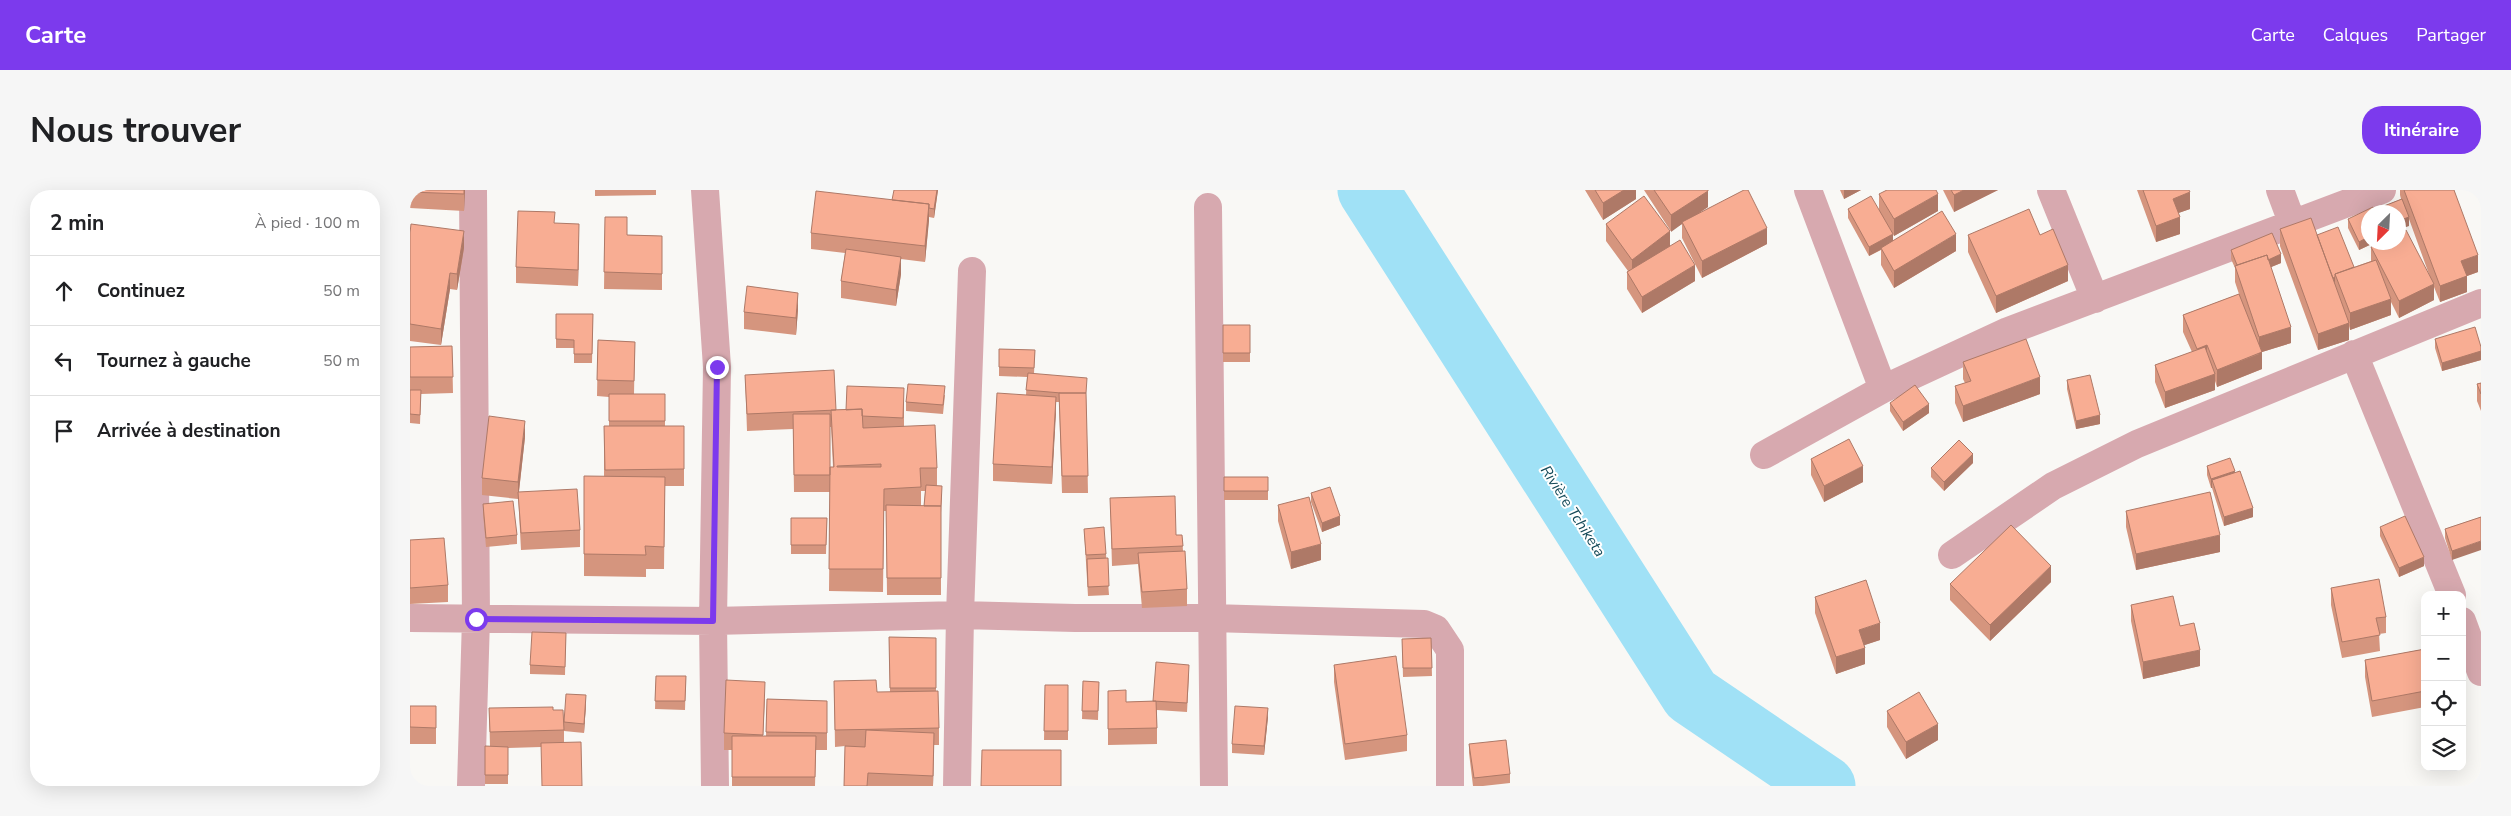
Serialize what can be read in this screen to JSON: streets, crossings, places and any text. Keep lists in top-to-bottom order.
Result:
{
  "water": ["Rivière Tchiketa"],
  "north": "bottom left",
  "page": {
    "header": "Carte",
    "nav": ["Carte", "Calques", "Partager"],
    "buttons": "Itinéraire",
    "title": "Nous trouver",
    "heading": ["2 min", "À pied · 100 m"],
    "list": [
      ["Continuez", "50 m"],
      ["Tournez à gauche", "50 m"],
      "Arrivée à destination"
    ],
    "map_buttons": ["+", "−"]
  }
}
